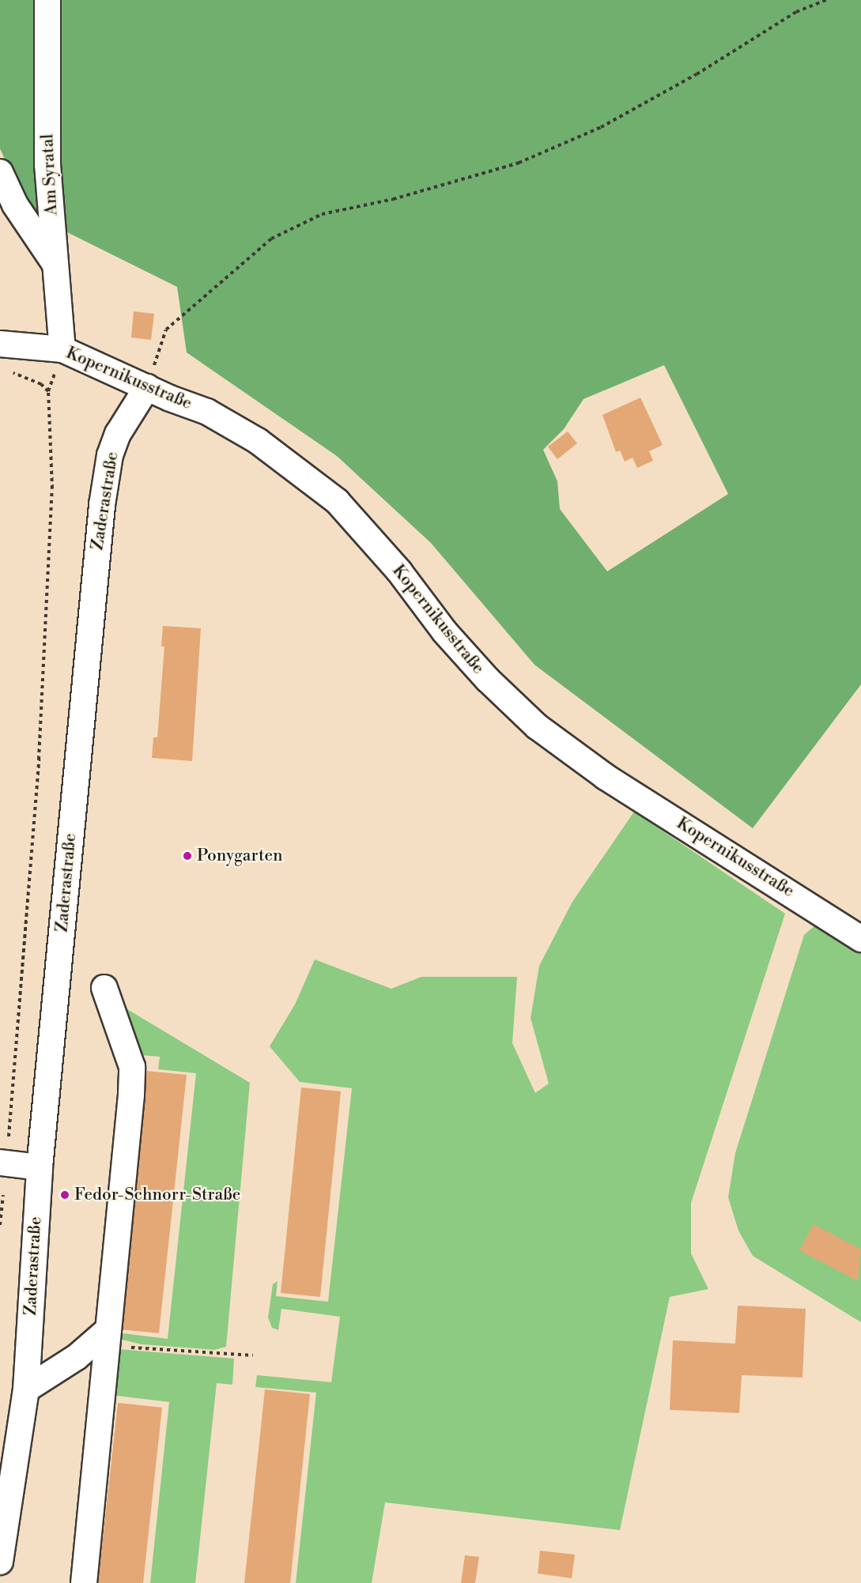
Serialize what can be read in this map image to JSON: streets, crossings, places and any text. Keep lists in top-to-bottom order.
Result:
{
  "streets": {
    "street": ["Am Syratal", "Kopernikusstraße", "Zaderastraße"]
  },
  "crossings": [
    ["Am Syratal", "Kopernikusstraße"],
    ["Kopernikusstraße", "Zaderastraße"]
  ],
  "places": ["Ponygarten", "Fedor-Schnorr-Straße"]
}
